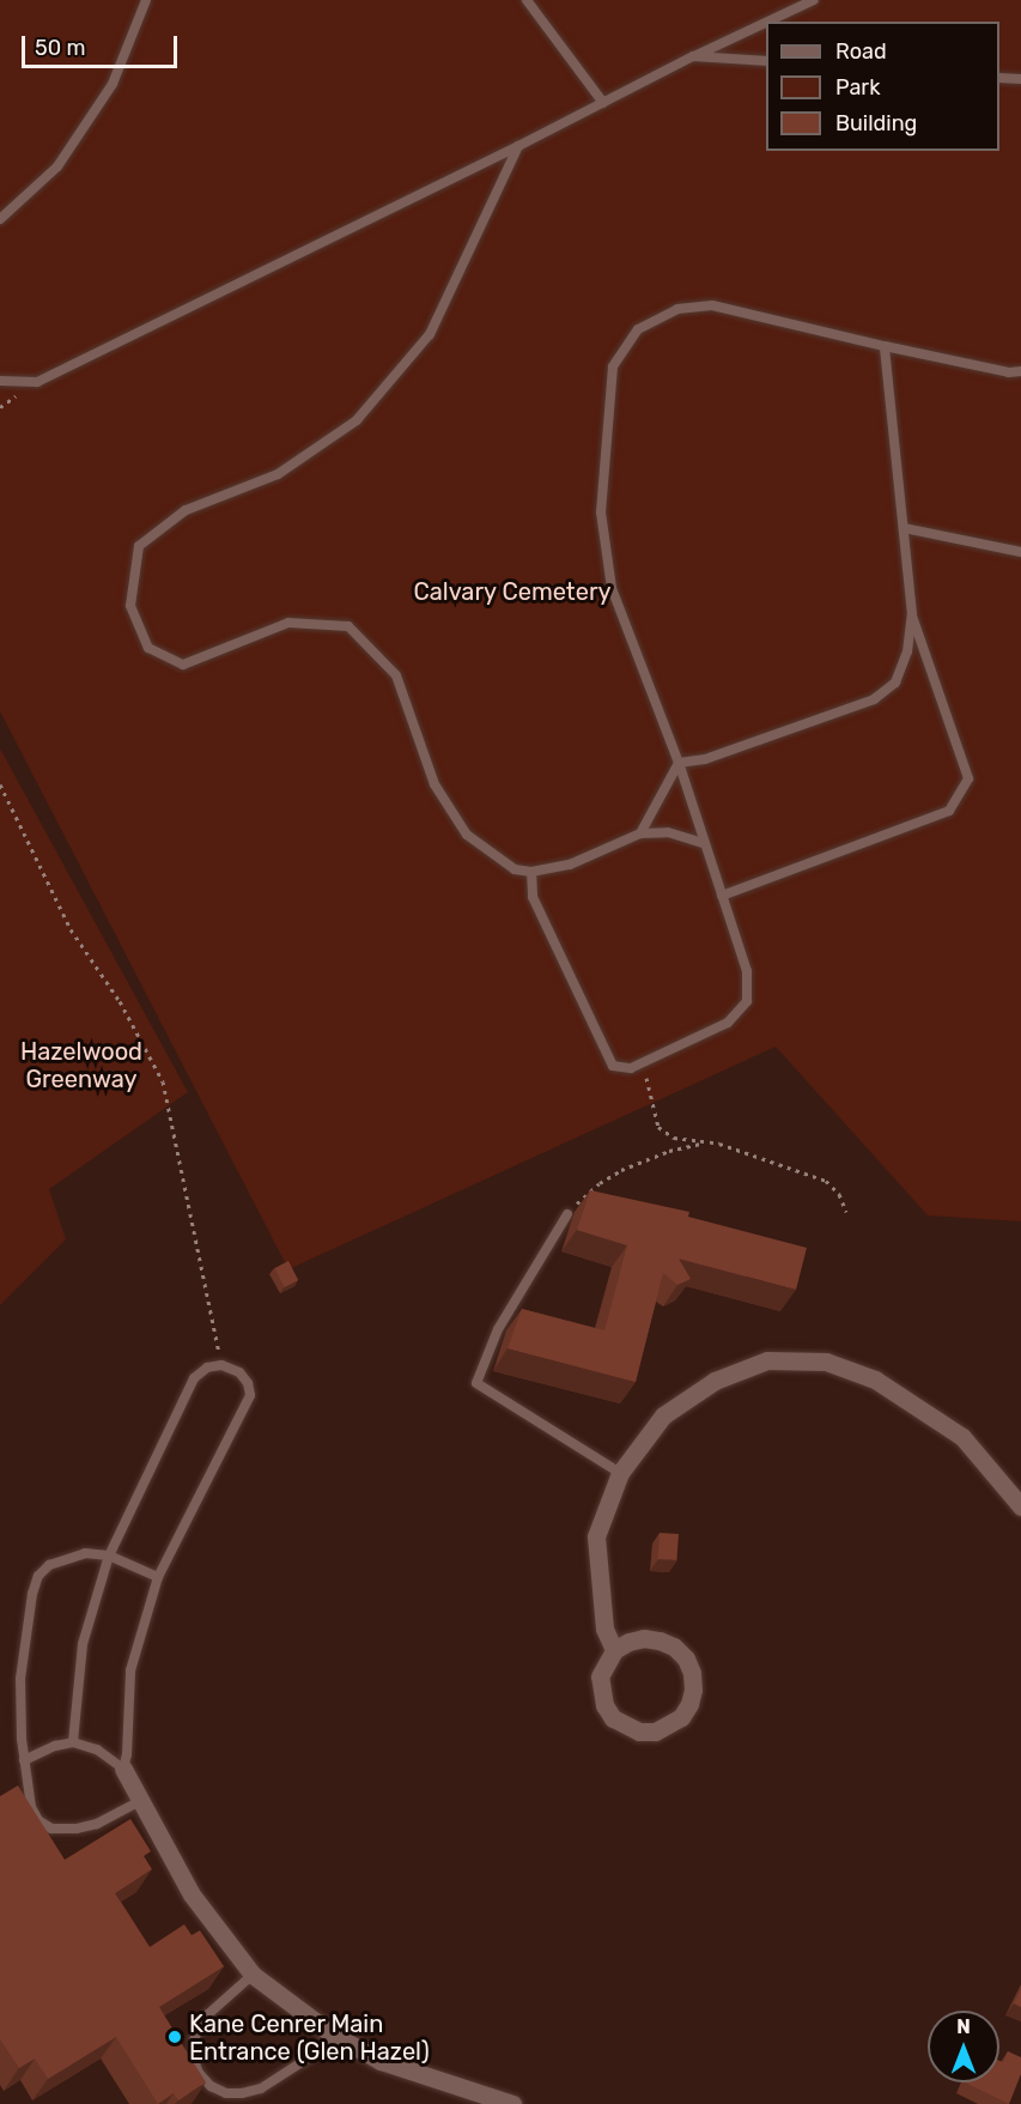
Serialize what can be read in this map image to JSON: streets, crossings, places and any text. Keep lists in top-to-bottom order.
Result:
{
  "parks": ["Calvary Cemetery", "Hazelwood Greenway"],
  "places": ["Kane Cenrer Main Entrance (Glen Hazel)"],
  "legend": ["Road", "Park", "Building"],
  "scale_bar": "50 m",
  "north": "top"
}
